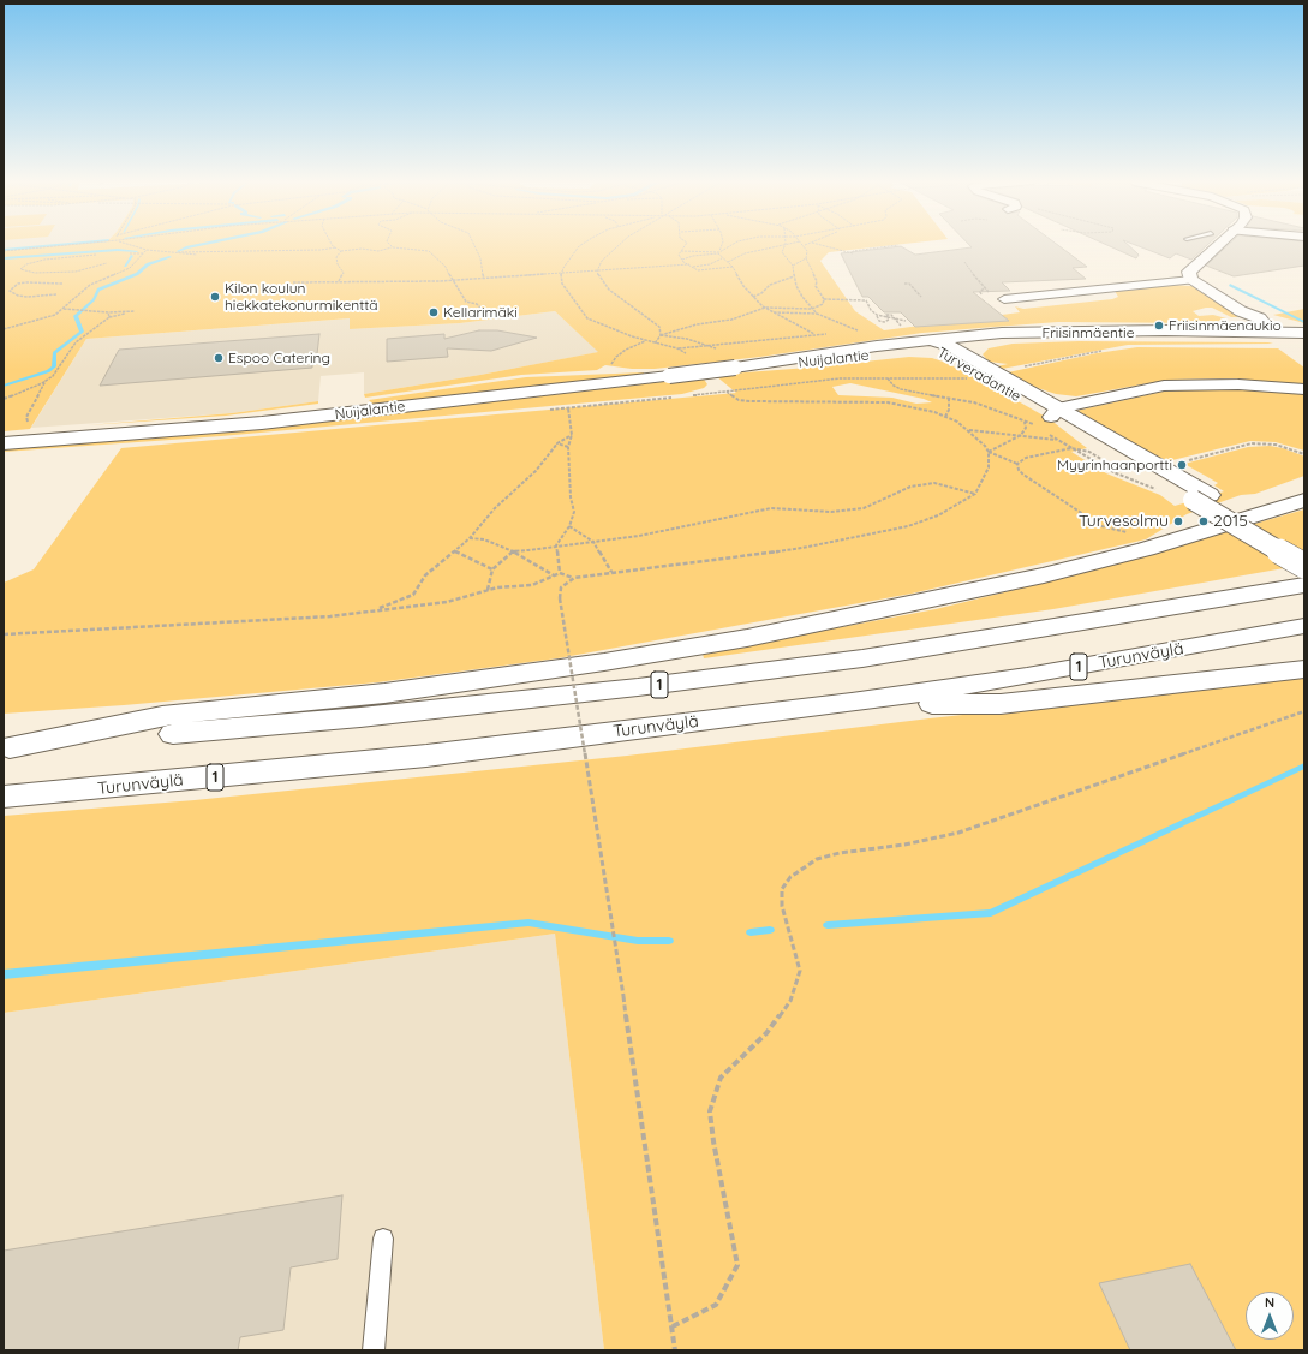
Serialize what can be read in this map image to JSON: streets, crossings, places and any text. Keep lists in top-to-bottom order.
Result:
{
  "streets": {
    "main road": [
      "Friisinmäentie",
      "Nuijalantie",
      "Turveradantie",
      "Turunväylä",
      "1"
    ]
  },
  "crossings": [
    ["Friisinmäentie", "Nuijalantie"],
    ["Friisinmäentie", "Turveradantie"],
    ["Nuijalantie", "Turveradantie"]
  ],
  "places": [
    "Kilon koulun hiekkatekonurmikenttä",
    "Kellarimäki",
    "Friisinmäenaukio",
    "Espoo Catering",
    "Myyrinhaanportti",
    "Turvesolmu",
    "2015"
  ],
  "north": "top"
}
